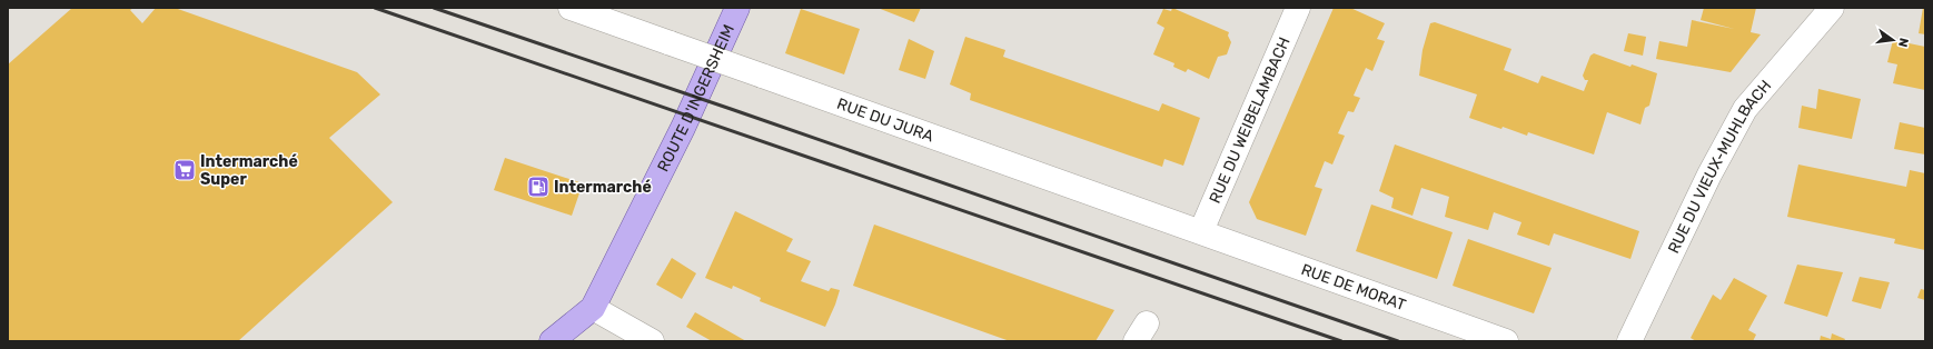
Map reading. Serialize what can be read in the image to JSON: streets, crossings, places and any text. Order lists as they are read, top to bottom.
{
  "streets": {
    "main road": ["ROUTE D'INGERSHEIM"],
    "street": [
      "RUE DU JURA",
      "RUE DU WEIBELAMBACH",
      "RUE DU VIEUX-MUHLBACH",
      "RUE DE MORAT"
    ]
  },
  "crossings": [
    ["RUE DU JURA", "RUE DU WEIBELAMBACH"],
    ["RUE DU JURA", "RUE DE MORAT"],
    ["RUE DU WEIBELAMBACH", "RUE DE MORAT"]
  ],
  "places": {
    "supermarket": ["Intermarché Super"],
    "fuel station": ["Intermarché"]
  },
  "north": "right"
}
